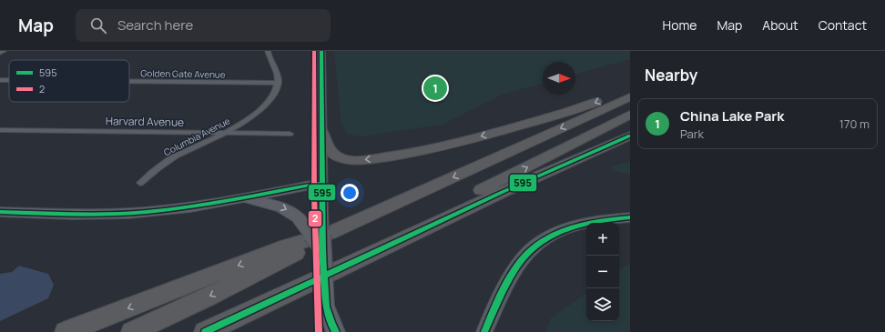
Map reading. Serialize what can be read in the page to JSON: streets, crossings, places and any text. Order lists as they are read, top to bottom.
{
  "streets": {
    "street": ["Golden Gate Avenue", "Harvard Avenue", "Columbia Avenue"]
  },
  "crossings": [
    ["Golden Gate Avenue", "Columbia Avenue"],
    ["Harvard Avenue", "Columbia Avenue"]
  ],
  "lines": ["transit line 595", "transit line 2"],
  "legend": ["595", "2"],
  "north": "right",
  "page": {
    "header": "Map",
    "search": "Search here",
    "nav": [
      "Home",
      "Map",
      "About",
      "Contact"
    ],
    "heading": "Nearby",
    "pins": "1",
    "list": [
      {
        "mark": "1",
        "name": "China Lake Park",
        "note": "Park",
        "value": "170 m"
      }
    ],
    "map_buttons": ["+", "−"]
  }
}
